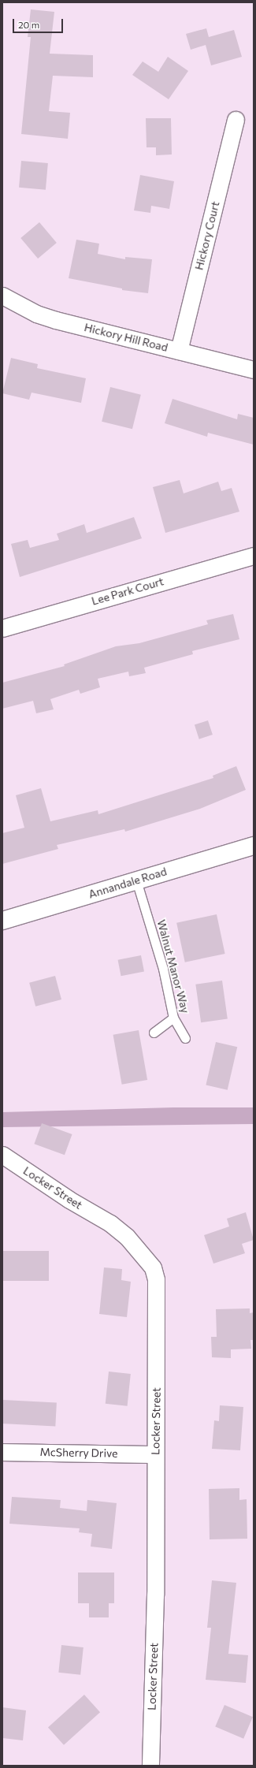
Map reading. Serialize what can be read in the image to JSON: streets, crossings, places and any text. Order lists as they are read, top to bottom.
{
  "streets": {
    "main road": ["Annandale Road"],
    "street": [
      "Hickory Court",
      "Hickory Hill Road",
      "Lee Park Court",
      "Locker Street",
      "McSherry Drive"
    ],
    "lane": ["Walnut Manor Way"]
  },
  "crossings": [
    ["Hickory Court", "Hickory Hill Road"],
    ["Annandale Road", "Walnut Manor Way"],
    ["Locker Street", "McSherry Drive"]
  ],
  "scale_bar": "20 m"
}
